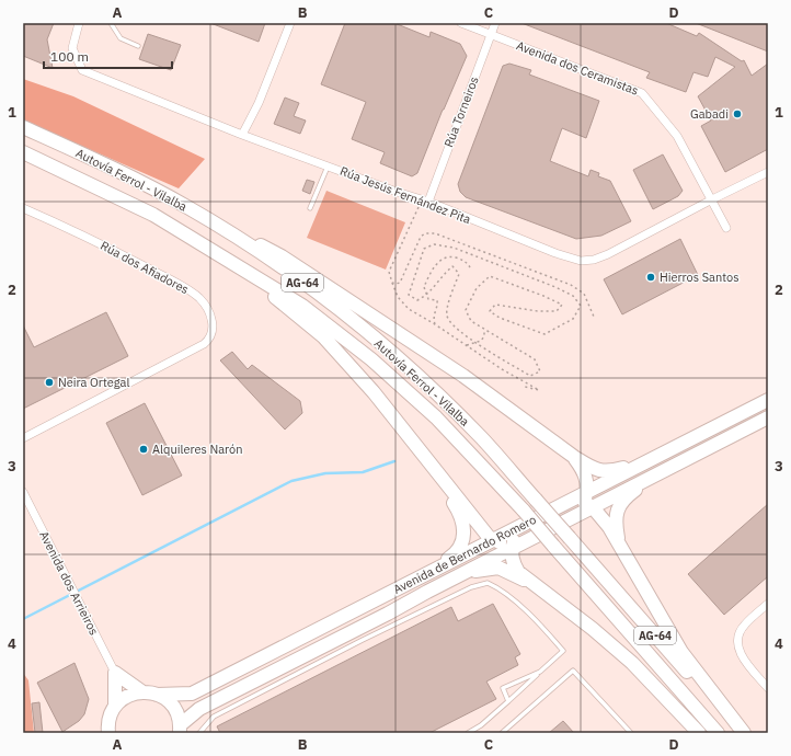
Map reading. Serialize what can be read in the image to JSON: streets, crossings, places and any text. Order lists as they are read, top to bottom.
{
  "streets": {
    "highway": ["Autovía Ferrol - Vilalba", "AG-64", "Avenida de Bernardo Romero"],
    "street": [
      "Avenida dos Ceramistas",
      "Rúa Torneiros",
      "Rúa Jesús Fernández Pita",
      "Rúa dos Afiadores",
      "Avenida dos Arrieiros"
    ]
  },
  "crossings": [
    ["Avenida dos Ceramistas", "Rúa Torneiros"],
    ["Avenida dos Ceramistas", "Rúa Jesús Fernández Pita"],
    ["Rúa Torneiros", "Rúa Jesús Fernández Pita"]
  ],
  "places": [
    "Gabadi",
    "Hierros Santos",
    "Neira Ortegal",
    "Alquileres Narón"
  ],
  "scale_bar": "100 m",
  "grid": {
    "columns": [
      "A",
      "B",
      "C",
      "D"
    ],
    "rows": [
      "1",
      "2",
      "3",
      "4"
    ]
  }
}
